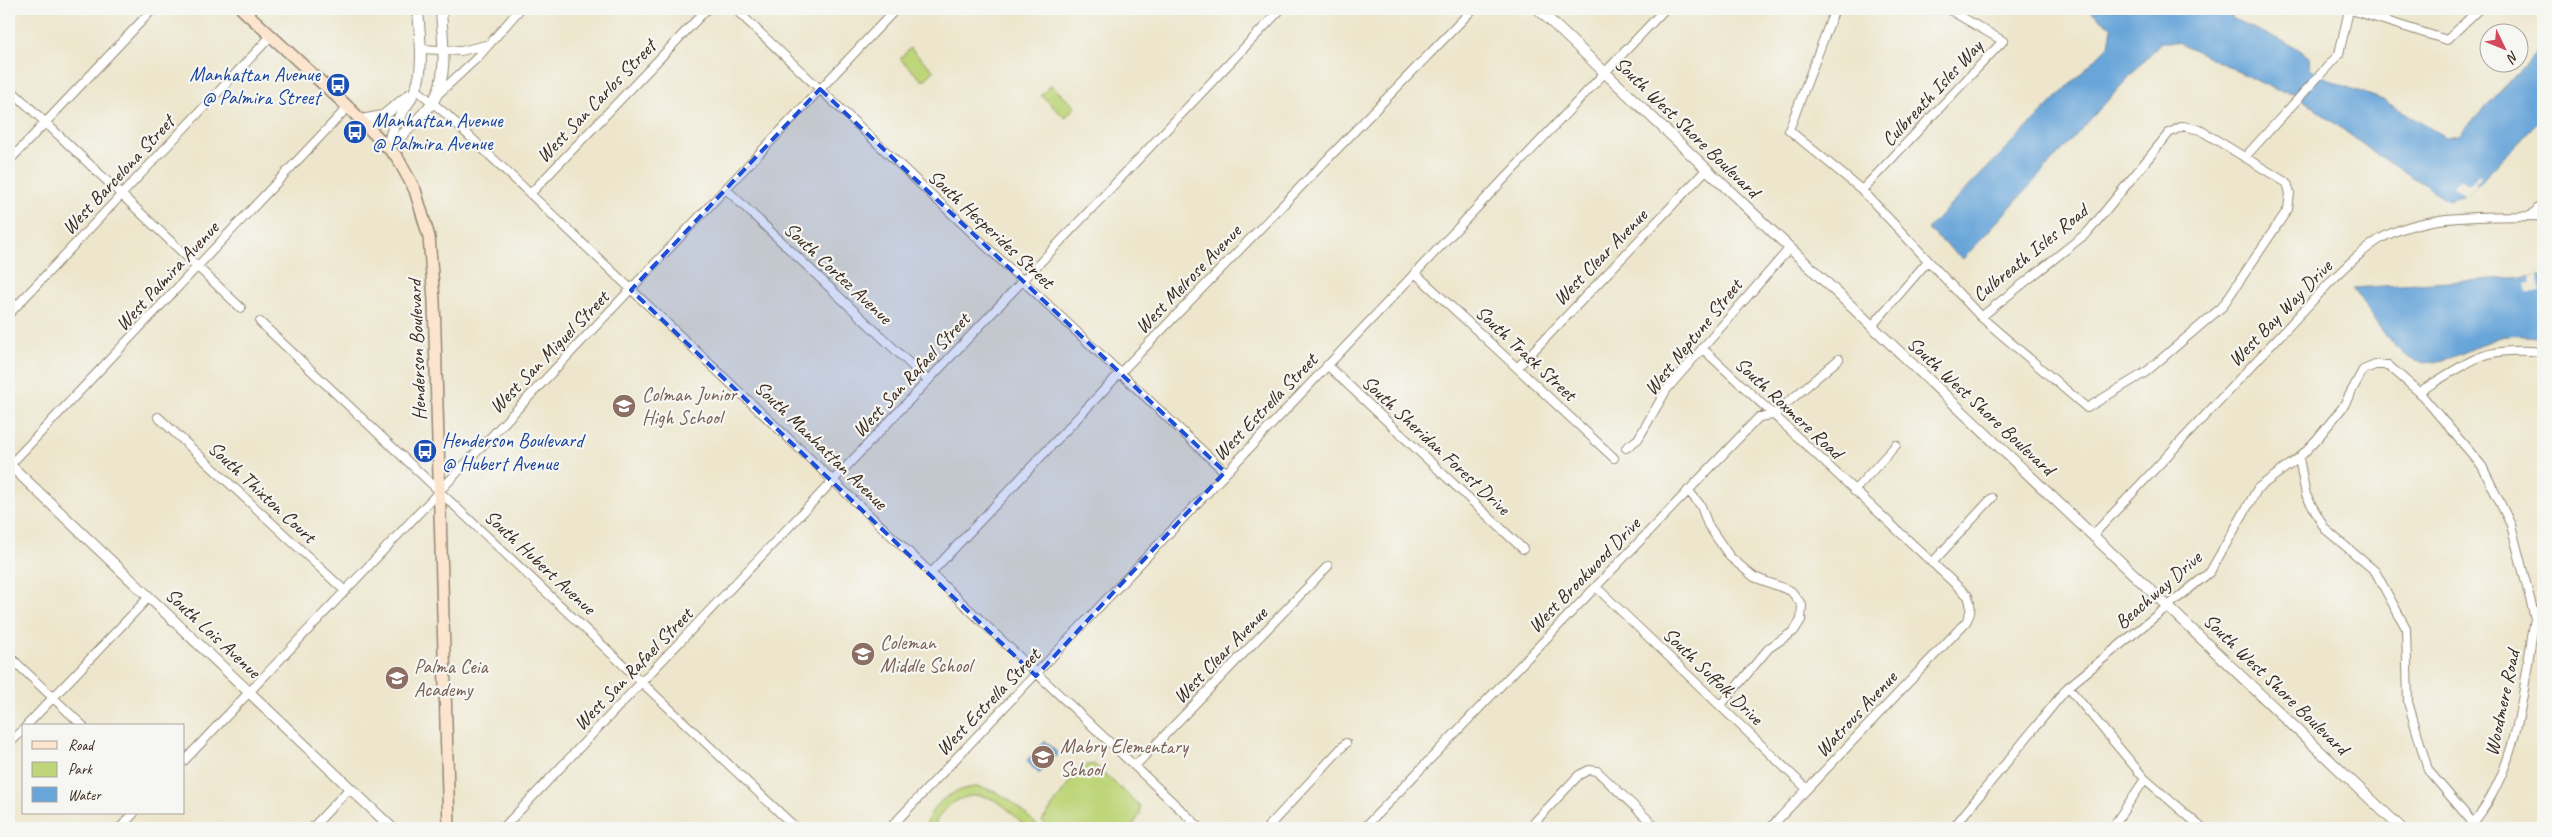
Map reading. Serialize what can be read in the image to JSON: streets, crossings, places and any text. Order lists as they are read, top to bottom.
{
  "streets": {
    "main road": ["Henderson Boulevard"],
    "street": [
      "Culbreath Isles Way",
      "West San Carlos Street",
      "South West Shore Boulevard",
      "West Barcelona Street",
      "South Hesperides Street",
      "Culbreath Isles Road",
      "West Clear Avenue",
      "South Cortez Avenue",
      "West Palmira Avenue",
      "West Melrose Avenue",
      "West Bay Way Drive",
      "West Neptune Street",
      "West San Miguel Street",
      "South Trask Street",
      "West San Rafael Street",
      "West Estrella Street",
      "South Roxmere Road",
      "South Manhattan Avenue",
      "South Sheridan Forest Drive",
      "South Thixton Court",
      "South Hubert Avenue",
      "West Brookwood Drive",
      "Beachway Drive",
      "South Lois Avenue",
      "South Suffolk Drive",
      "Woodmere Road",
      "Watrous Avenue"
    ]
  },
  "crossings": [
    ["Culbreath Isles Way", "Culbreath Isles Road"],
    ["West San Carlos Street", "South Manhattan Avenue"],
    ["South West Shore Boulevard", "West Clear Avenue"],
    ["South West Shore Boulevard", "West Bay Way Drive"],
    ["South West Shore Boulevard", "West Neptune Street"],
    ["South West Shore Boulevard", "West Estrella Street"],
    ["South West Shore Boulevard", "Beachway Drive"],
    ["South Hesperides Street", "West Melrose Avenue"],
    ["South Hesperides Street", "West San Miguel Street"],
    ["South Hesperides Street", "West San Rafael Street"],
    ["South Hesperides Street", "West Estrella Street"],
    ["West Clear Avenue", "South Trask Street"],
    ["West Clear Avenue", "South Manhattan Avenue"],
    ["South Cortez Avenue", "West San Miguel Street"],
    ["South Cortez Avenue", "West San Rafael Street"],
    ["West Palmira Avenue", "South Lois Avenue"],
    ["West Melrose Avenue", "South Manhattan Avenue"],
    ["West Neptune Street", "South Roxmere Road"],
    ["Henderson Boulevard", "West San Miguel Street"],
    ["Henderson Boulevard", "South Hubert Avenue"],
    ["West San Miguel Street", "South Manhattan Avenue"],
    ["West San Miguel Street", "South Thixton Court"],
    ["West San Miguel Street", "South Hubert Avenue"],
    ["West San Miguel Street", "South Lois Avenue"],
    ["South Trask Street", "West Estrella Street"],
    ["West San Rafael Street", "South Manhattan Avenue"],
    ["West San Rafael Street", "South Hubert Avenue"],
    ["West Estrella Street", "South Manhattan Avenue"],
    ["West Estrella Street", "South Sheridan Forest Drive"],
    ["South Roxmere Road", "West Brookwood Drive"],
    ["South Roxmere Road", "Watrous Avenue"],
    ["West Brookwood Drive", "South Suffolk Drive"],
    ["South Suffolk Drive", "Watrous Avenue"]
  ],
  "places": {
    "bus stop": ["Manhattan Avenue @ Palmira Street", "Manhattan Avenue @ Palmira Avenue", "Henderson Boulevard @ Hubert Avenue"],
    "school or university": [
      "Colman Junior High School",
      "Coleman Middle School",
      "Palma Ceia Academy",
      "Mabry Elementary School"
    ]
  },
  "legend": ["Road", "Park", "Water"],
  "north": "bottom right"
}
